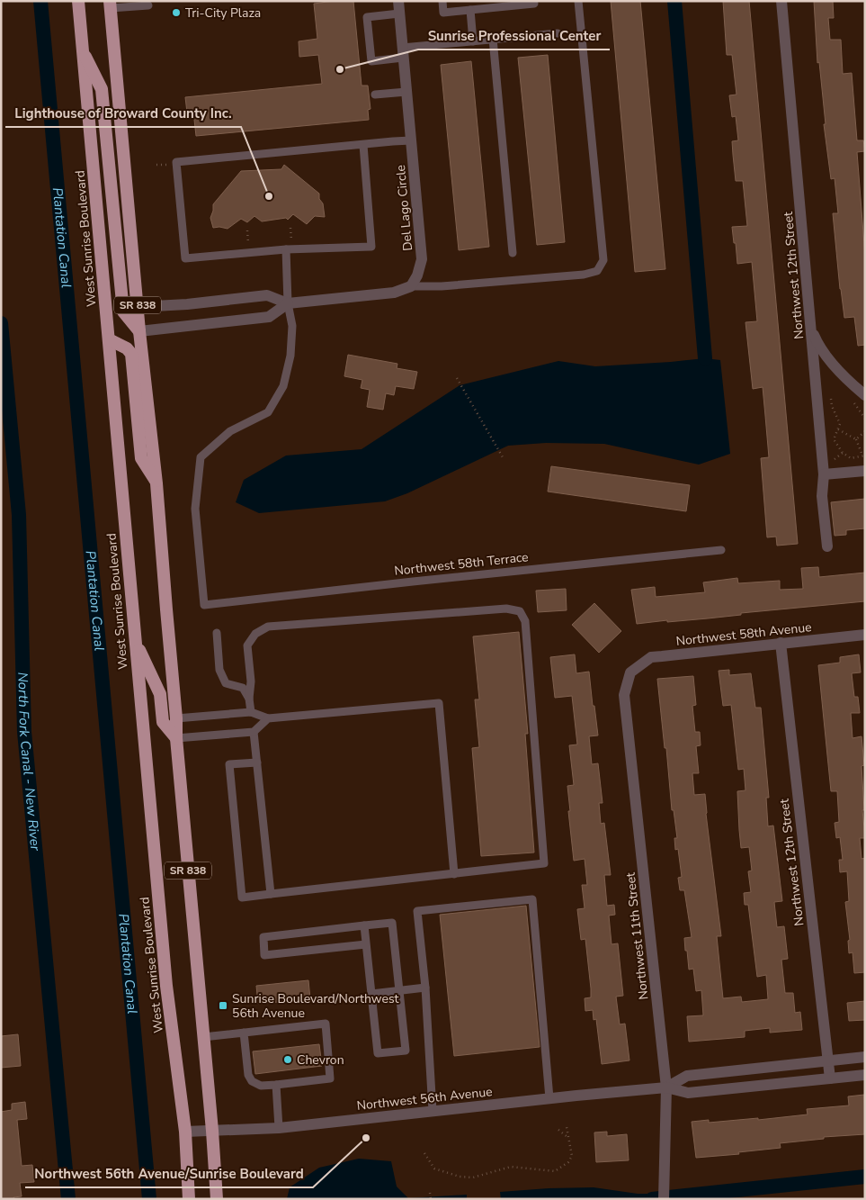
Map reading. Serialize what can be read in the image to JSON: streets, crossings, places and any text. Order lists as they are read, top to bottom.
{
  "streets": {
    "highway": ["West Sunrise Boulevard", "SR 838"],
    "street": [
      "Del Lago Circle",
      "Northwest 12th Street",
      "Northwest 58th Avenue",
      "Northwest 11th Street",
      "Northwest 56th Avenue"
    ],
    "lane": ["Northwest 58th Terrace"]
  },
  "crossings": [
    ["West Sunrise Boulevard", "Northwest 56th Avenue"],
    ["Northwest 12th Street", "Northwest 58th Avenue"],
    ["Northwest 12th Street", "Northwest 56th Avenue"],
    ["SR 838", "Northwest 56th Avenue"],
    ["Northwest 58th Avenue", "Northwest 11th Street"],
    ["Northwest 11th Street", "Northwest 56th Avenue"]
  ],
  "water": ["Plantation Canal", "North Fork Canal - New River"],
  "places": {
    "other": [
      "Tri-City Plaza",
      "Sunrise Professional Center",
      "Lighthouse of Broward County Inc.",
      "Chevron",
      "Northwest 56th Avenue/Sunrise Boulevard"
    ],
    "transit": ["Sunrise Boulevard/Northwest 56th Avenue"]
  }
}
